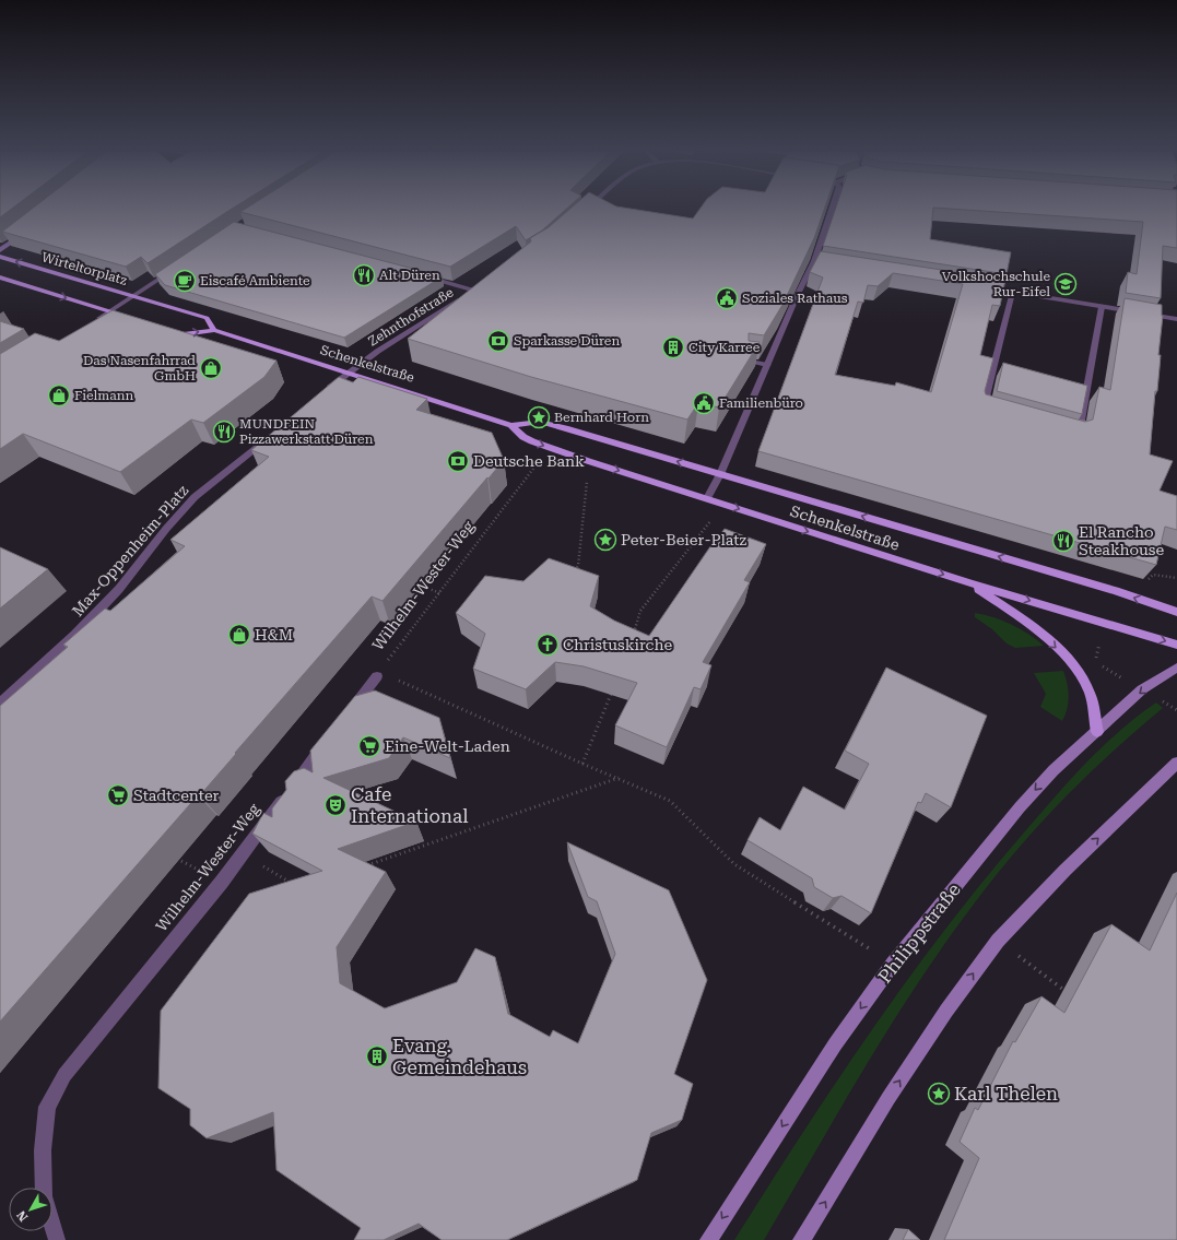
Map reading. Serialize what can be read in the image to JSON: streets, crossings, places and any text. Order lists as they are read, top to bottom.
{
  "streets": {
    "main road": ["Wirteltorplatz", "Schenkelstraße"],
    "street": [
      "Zehnthofstraße",
      "Max-Oppenheim-Platz",
      "Wilhelm-Wester-Weg",
      "Philippstraße"
    ]
  },
  "crossings": [
    ["Wirteltorplatz", "Schenkelstraße"],
    ["Zehnthofstraße", "Schenkelstraße"],
    ["Schenkelstraße", "Wilhelm-Wester-Weg"]
  ],
  "places": {
    "restaurant": ["Alt Düren", "MUNDFEIN Pizzawerkstatt Düren", "El Rancho Steakhouse"],
    "cafe": ["Eiscafé Ambiente"],
    "school or university": ["Volkshochschule Rur-Eifel"],
    "public building": ["Soziales Rathaus", "Familienbüro"],
    "bank": ["Sparkasse Düren", "Deutsche Bank"],
    "building": ["City Karree", "Evang. Gemeindehaus"],
    "shop": ["Das Nasenfahrrad GmbH", "Fielmann", "H&M"],
    "place": ["Bernhard Horn", "Peter-Beier-Platz", "Karl Thelen"],
    "church": ["Christuskirche"],
    "supermarket": ["Eine-Welt-Laden", "Stadtcenter"],
    "theatre": ["Cafe International"]
  },
  "north": "bottom left"
}
